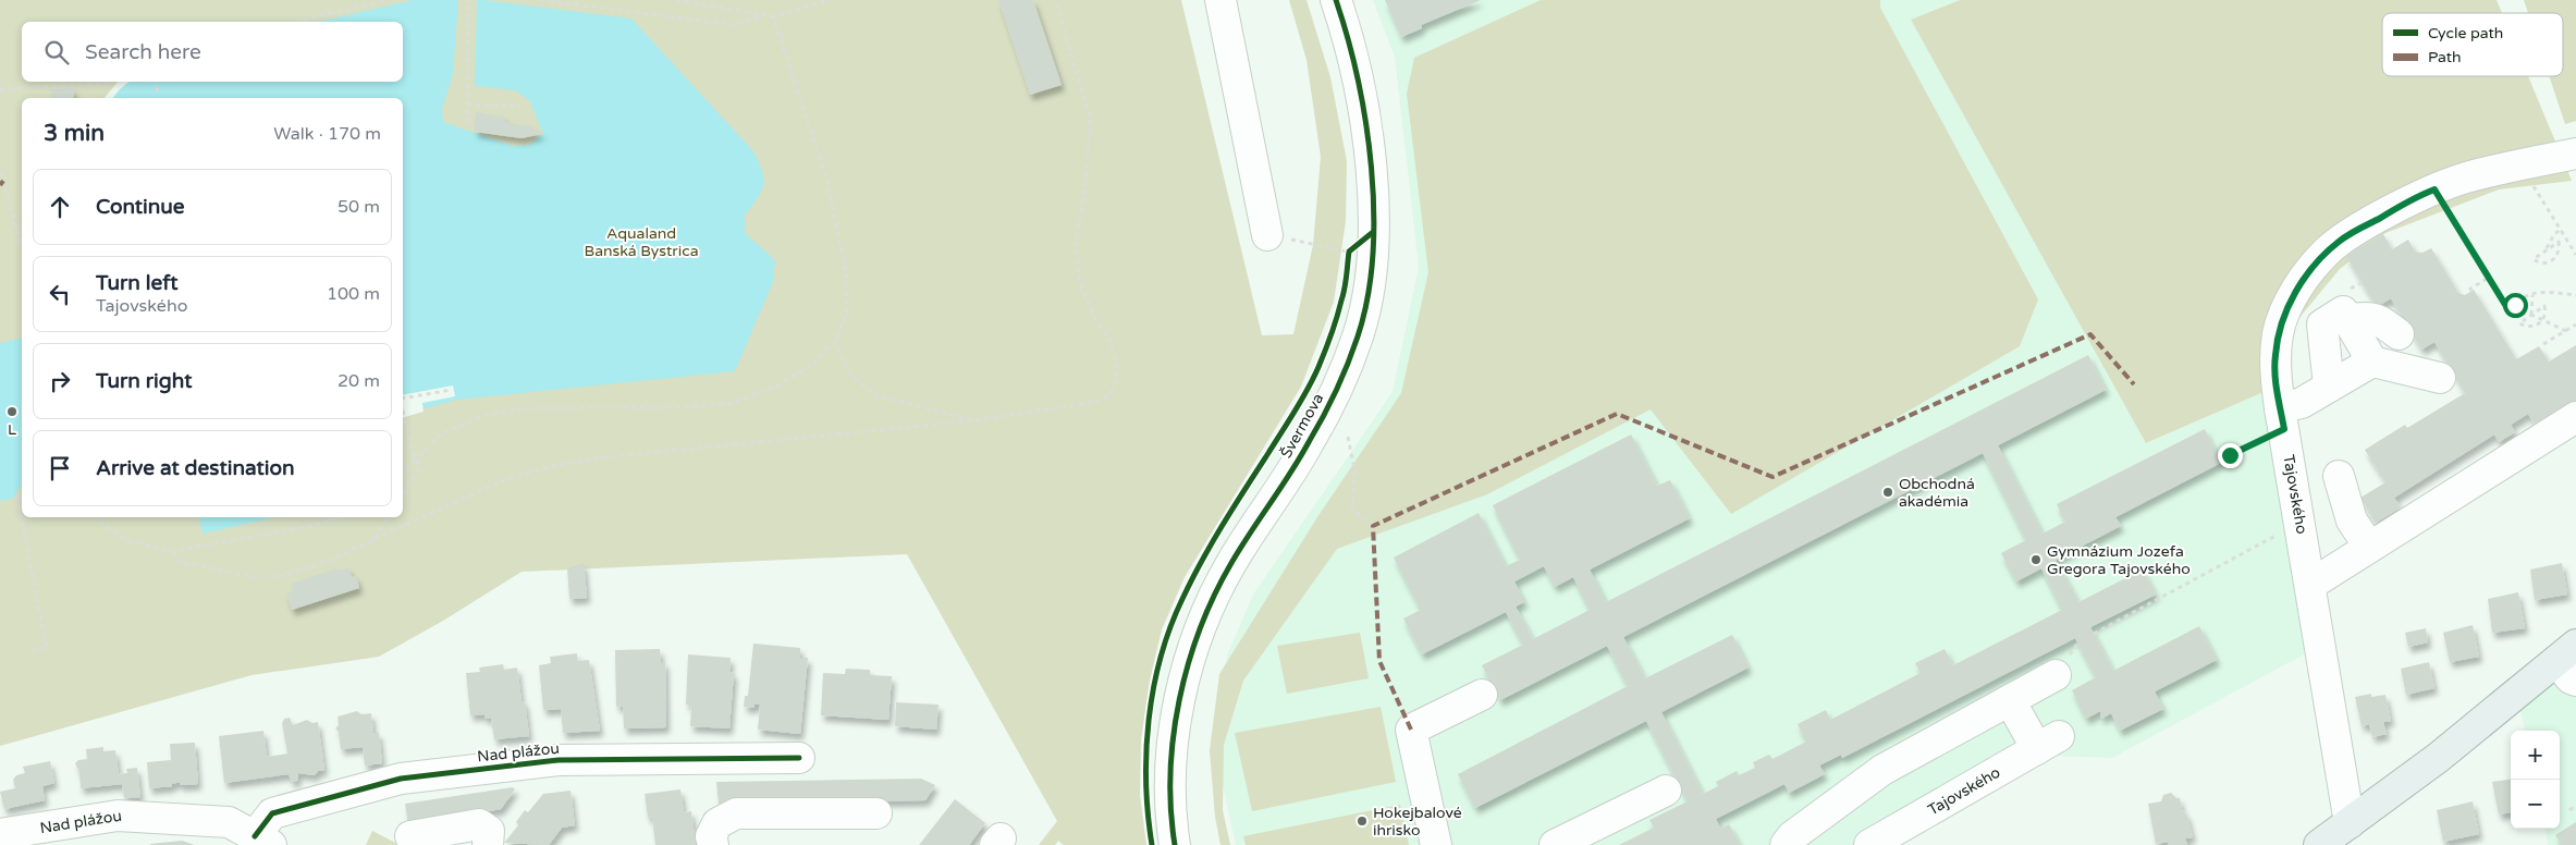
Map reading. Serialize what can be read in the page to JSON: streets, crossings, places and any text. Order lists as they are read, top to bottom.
{
  "streets": {
    "street": ["Švermova", "Tajovského", "Nad plážou"]
  },
  "parks": ["Aqualand Banská Bystrica"],
  "places": [
    "L",
    "Obchodná akadémia",
    "Gymnázium Jozefa Gregora Tajovského",
    "Hokejbalové ihrisko"
  ],
  "legend": ["Cycle path", "Path"],
  "page": {
    "search": "Search here",
    "heading": ["3 min", "Walk · 170 m"],
    "list": [
      ["Continue", "50 m"],
      ["Turn left", "Tajovského", "100 m"],
      ["Turn right", "20 m"],
      "Arrive at destination"
    ],
    "map_buttons": ["+", "−"]
  }
}
